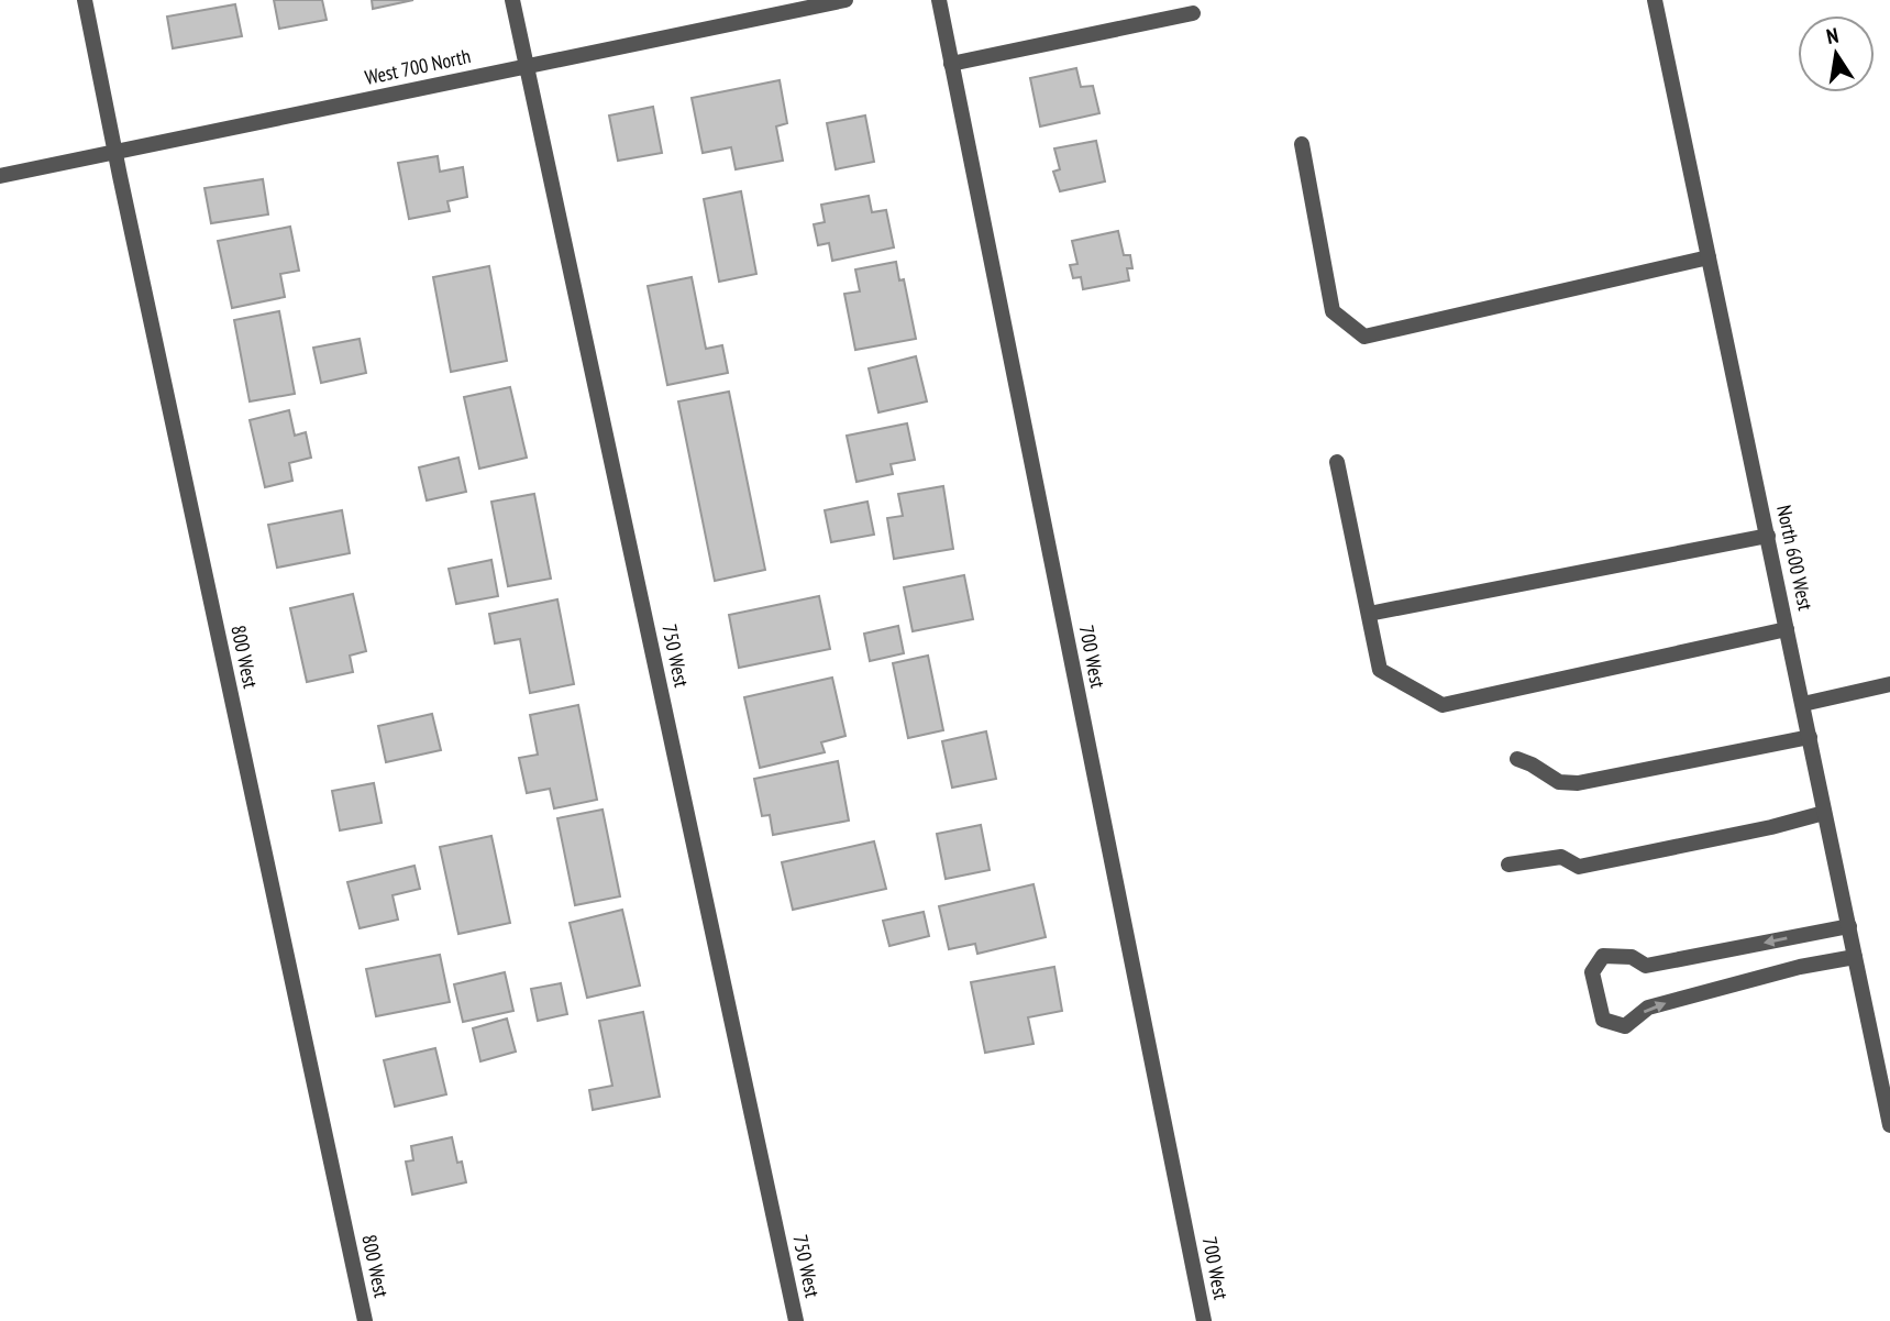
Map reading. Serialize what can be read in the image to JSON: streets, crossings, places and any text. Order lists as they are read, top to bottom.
{
  "streets": {
    "street": [
      "West 700 North",
      "North 600 West",
      "750 West",
      "800 West",
      "700 West"
    ]
  },
  "crossings": [
    ["West 700 North", "750 West"],
    ["West 700 North", "800 West"]
  ],
  "north": "top"
}
